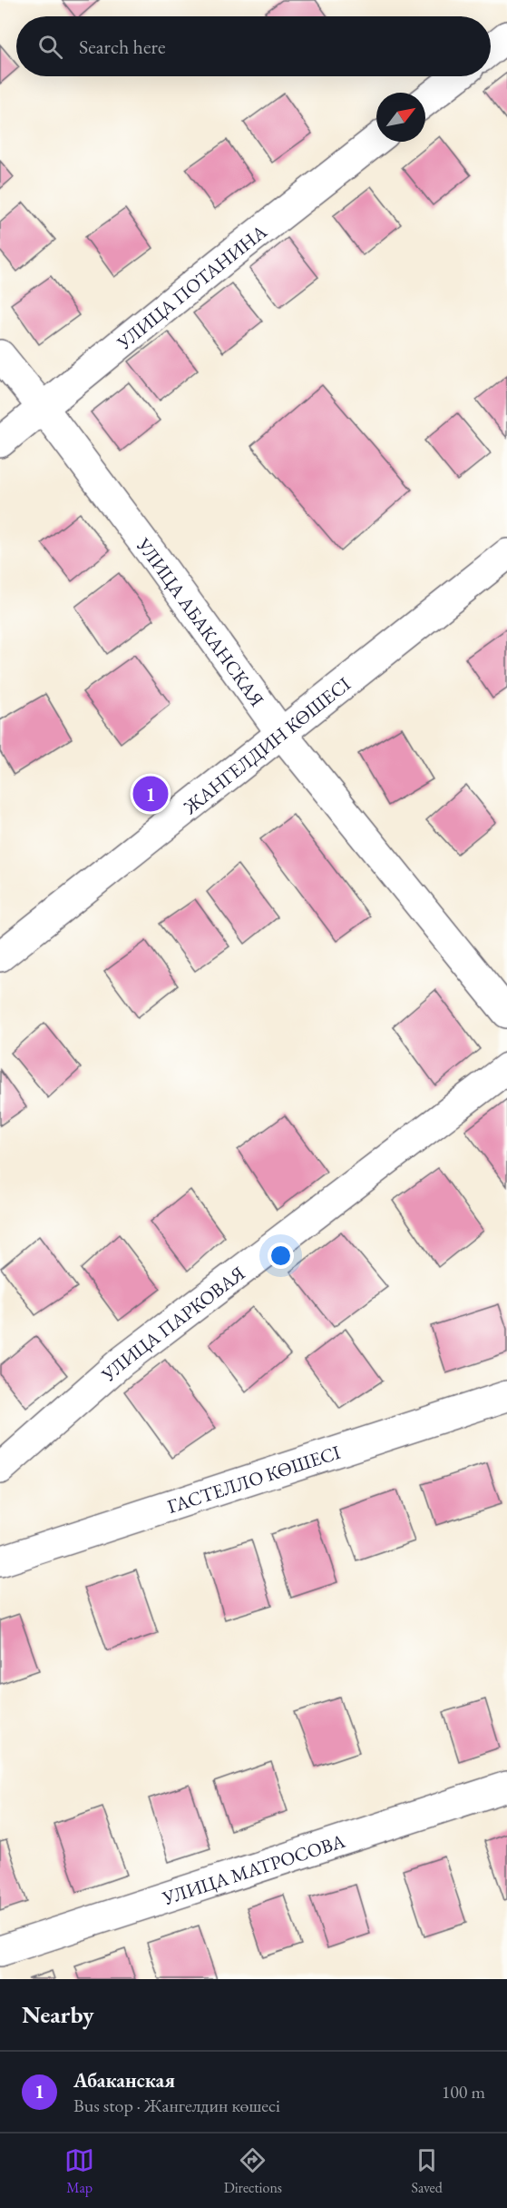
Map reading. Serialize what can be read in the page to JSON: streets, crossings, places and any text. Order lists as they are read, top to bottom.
{
  "streets": {
    "street": [
      "УЛИЦА ПОТАНИНА",
      "УЛИЦА АБАКАНСКАЯ",
      "ЖАНГЕЛДИН КӨШЕСІ",
      "УЛИЦА ПАРКОВАЯ",
      "ГАСТЕЛЛО КӨШЕСІ",
      "УЛИЦА МАТРОСОВА"
    ]
  },
  "crossings": [
    ["УЛИЦА ПОТАНИНА", "УЛИЦА АБАКАНСКАЯ"],
    ["УЛИЦА АБАКАНСКАЯ", "ЖАНГЕЛДИН КӨШЕСІ"]
  ],
  "north": "top right",
  "page": {
    "search": "Search here",
    "pins": "1",
    "heading": "Nearby",
    "list": [
      {
        "mark": "1",
        "name": "Абаканская",
        "note": "Bus stop · Жангелдин көшесі",
        "value": "100 m"
      }
    ],
    "nav": ["Map", "Directions", "Saved"]
  }
}
